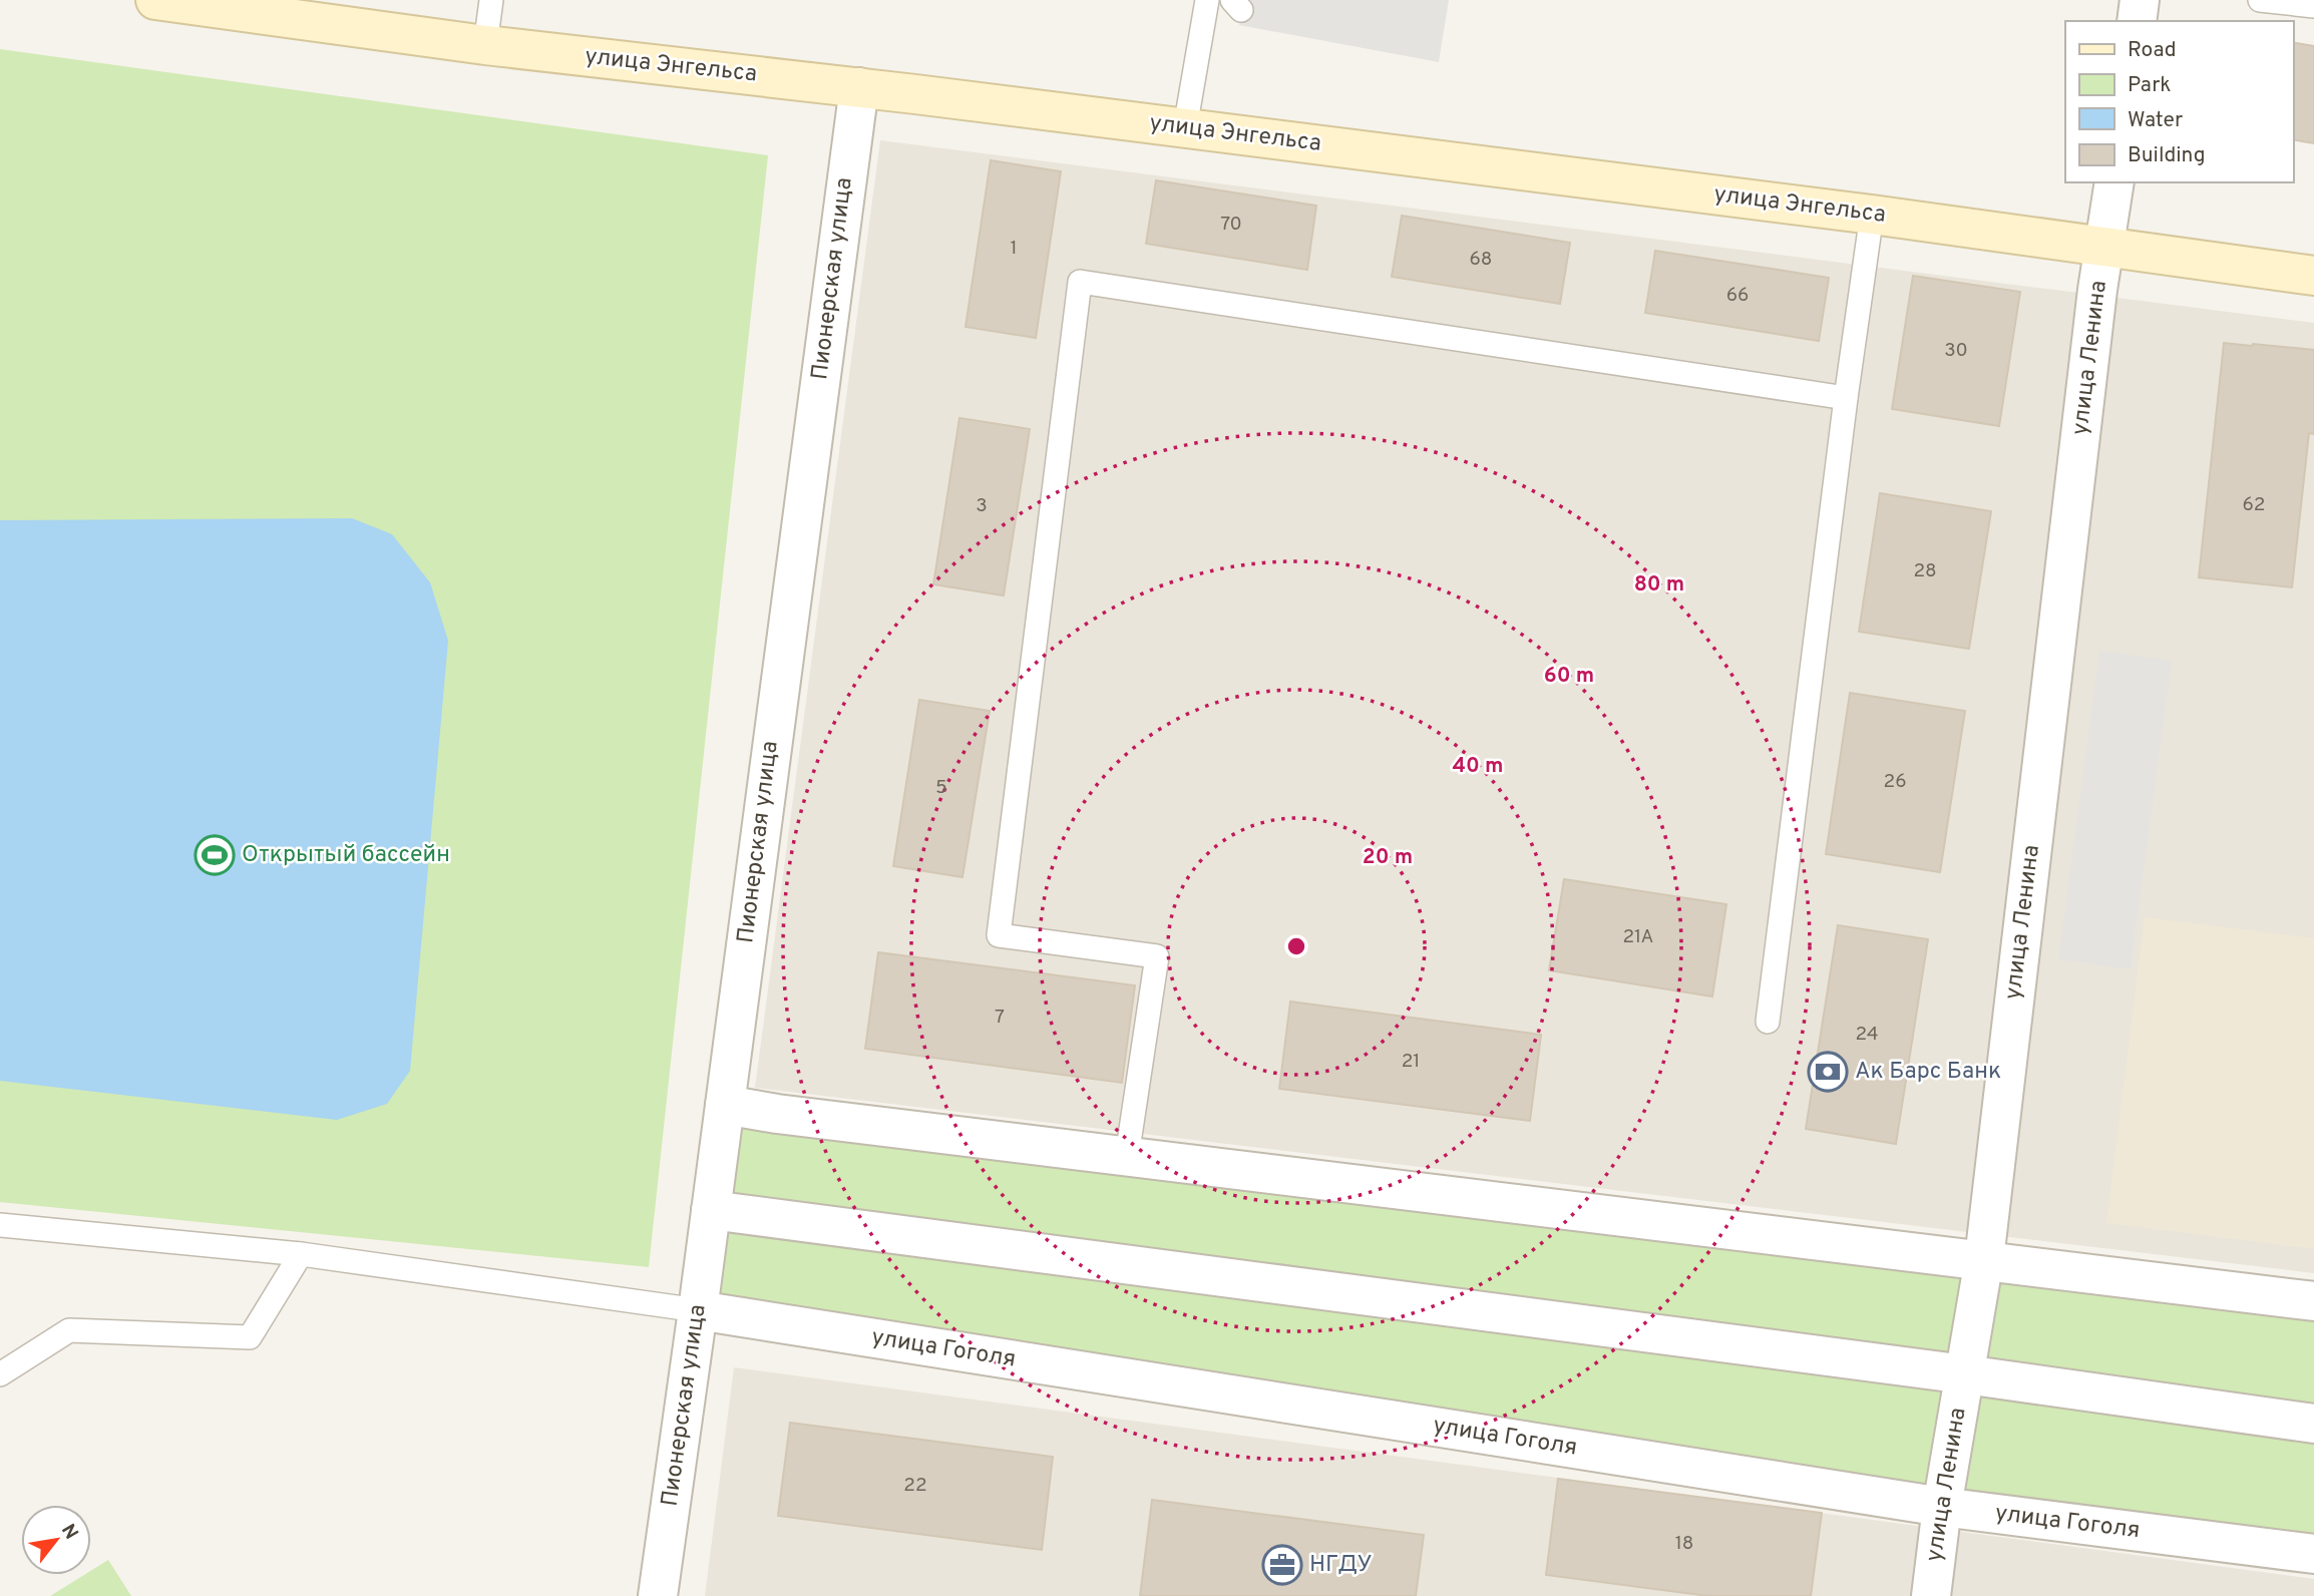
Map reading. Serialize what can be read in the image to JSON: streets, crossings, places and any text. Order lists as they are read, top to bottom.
{
  "streets": {
    "street": [
      "улица Энгельса",
      "Пионерская улица",
      "улица Ленина",
      "улица Гоголя"
    ]
  },
  "crossings": [
    ["улица Энгельса", "Пионерская улица"],
    ["улица Энгельса", "улица Ленина"],
    ["Пионерская улица", "улица Гоголя"],
    ["улица Ленина", "улица Гоголя"]
  ],
  "places": {
    "sports": ["Открытый бассейн"],
    "bank": ["Ак Барс Банк"],
    "office": ["НГДУ"]
  },
  "house_numbers": [
    "70",
    "1",
    "68",
    "66",
    "30",
    "62",
    "3",
    "28",
    "26",
    "5",
    "21А",
    "7",
    "24",
    "21",
    "22",
    "18"
  ],
  "legend": [
    "Road",
    "Park",
    "Water",
    "Building"
  ],
  "north": "top right",
  "rings": [
    "80 m",
    "60 m",
    "40 m",
    "20 m"
  ]
}
